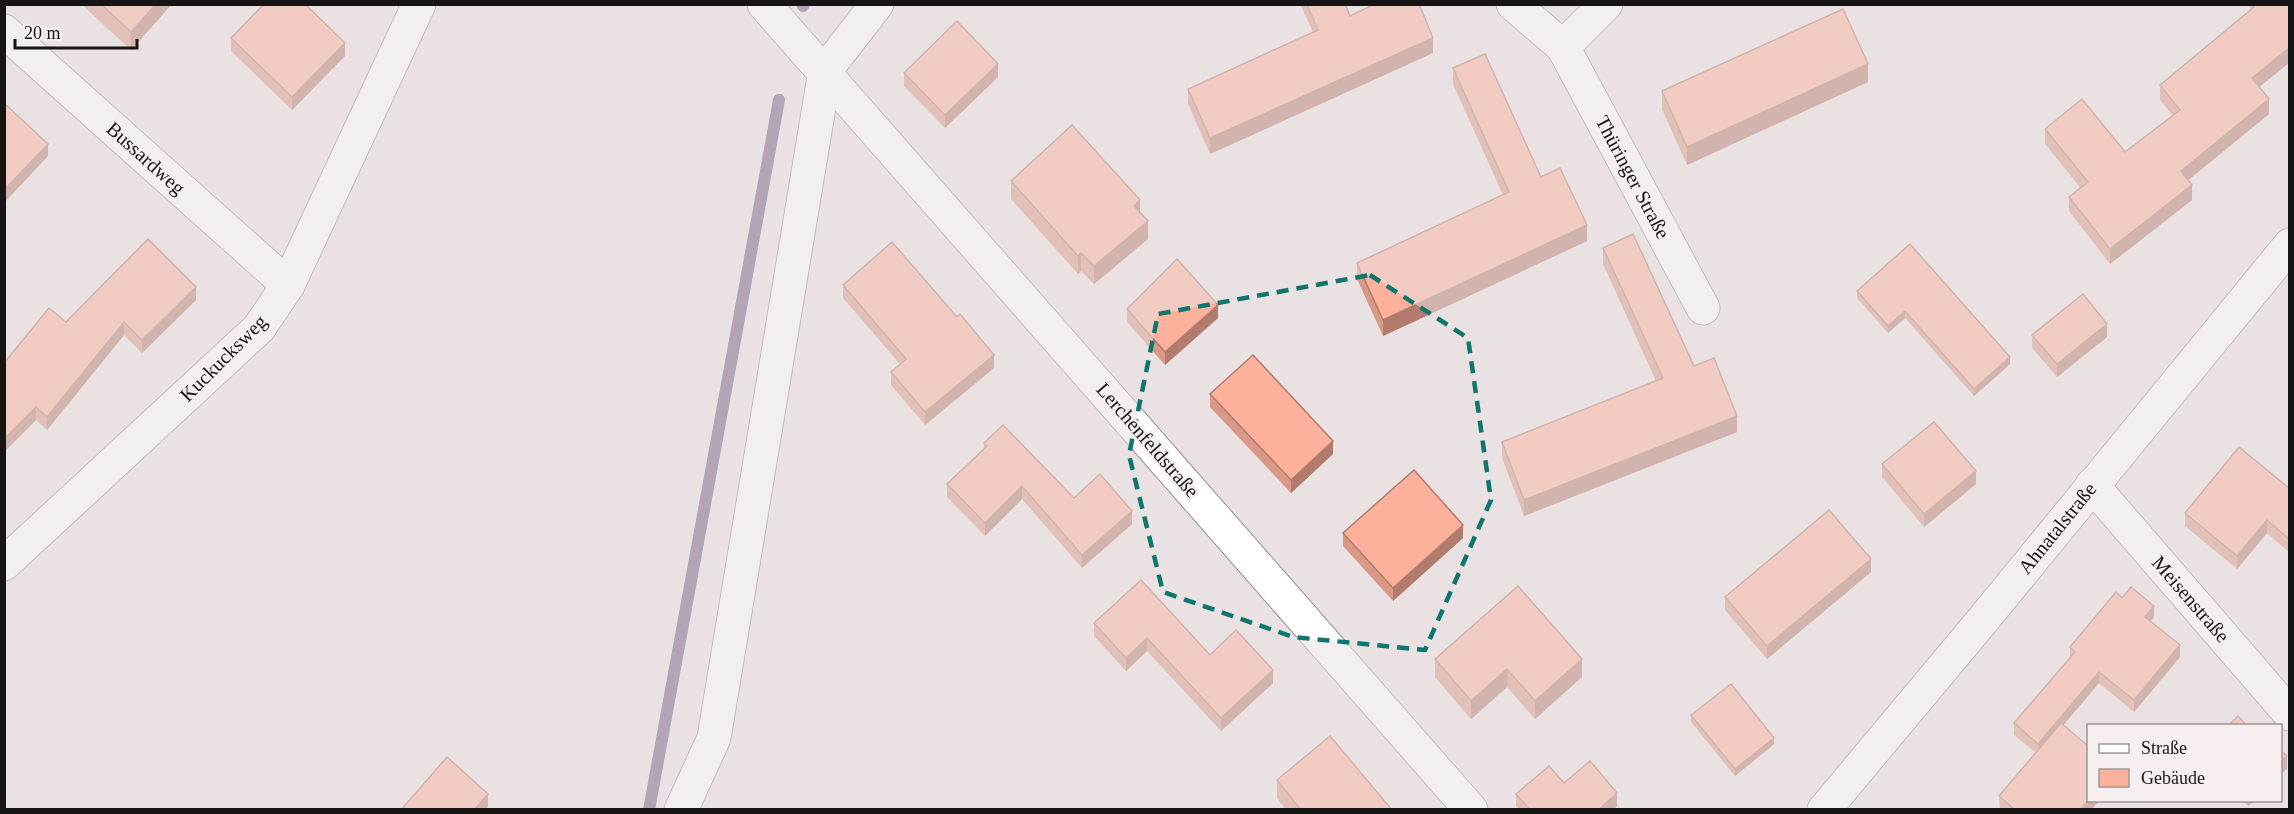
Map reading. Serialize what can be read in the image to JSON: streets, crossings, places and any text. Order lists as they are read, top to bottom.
{
  "streets": {
    "street": [
      "Bussardweg",
      "Thüringer Straße",
      "Kuckucksweg",
      "Lerchenfeldstraße",
      "Ahnatalstraße",
      "Meisenstraße"
    ]
  },
  "crossings": [
    ["Bussardweg", "Kuckucksweg"],
    ["Ahnatalstraße", "Meisenstraße"]
  ],
  "legend": ["Straße", "Gebäude"],
  "scale_bar": "20 m"
}
